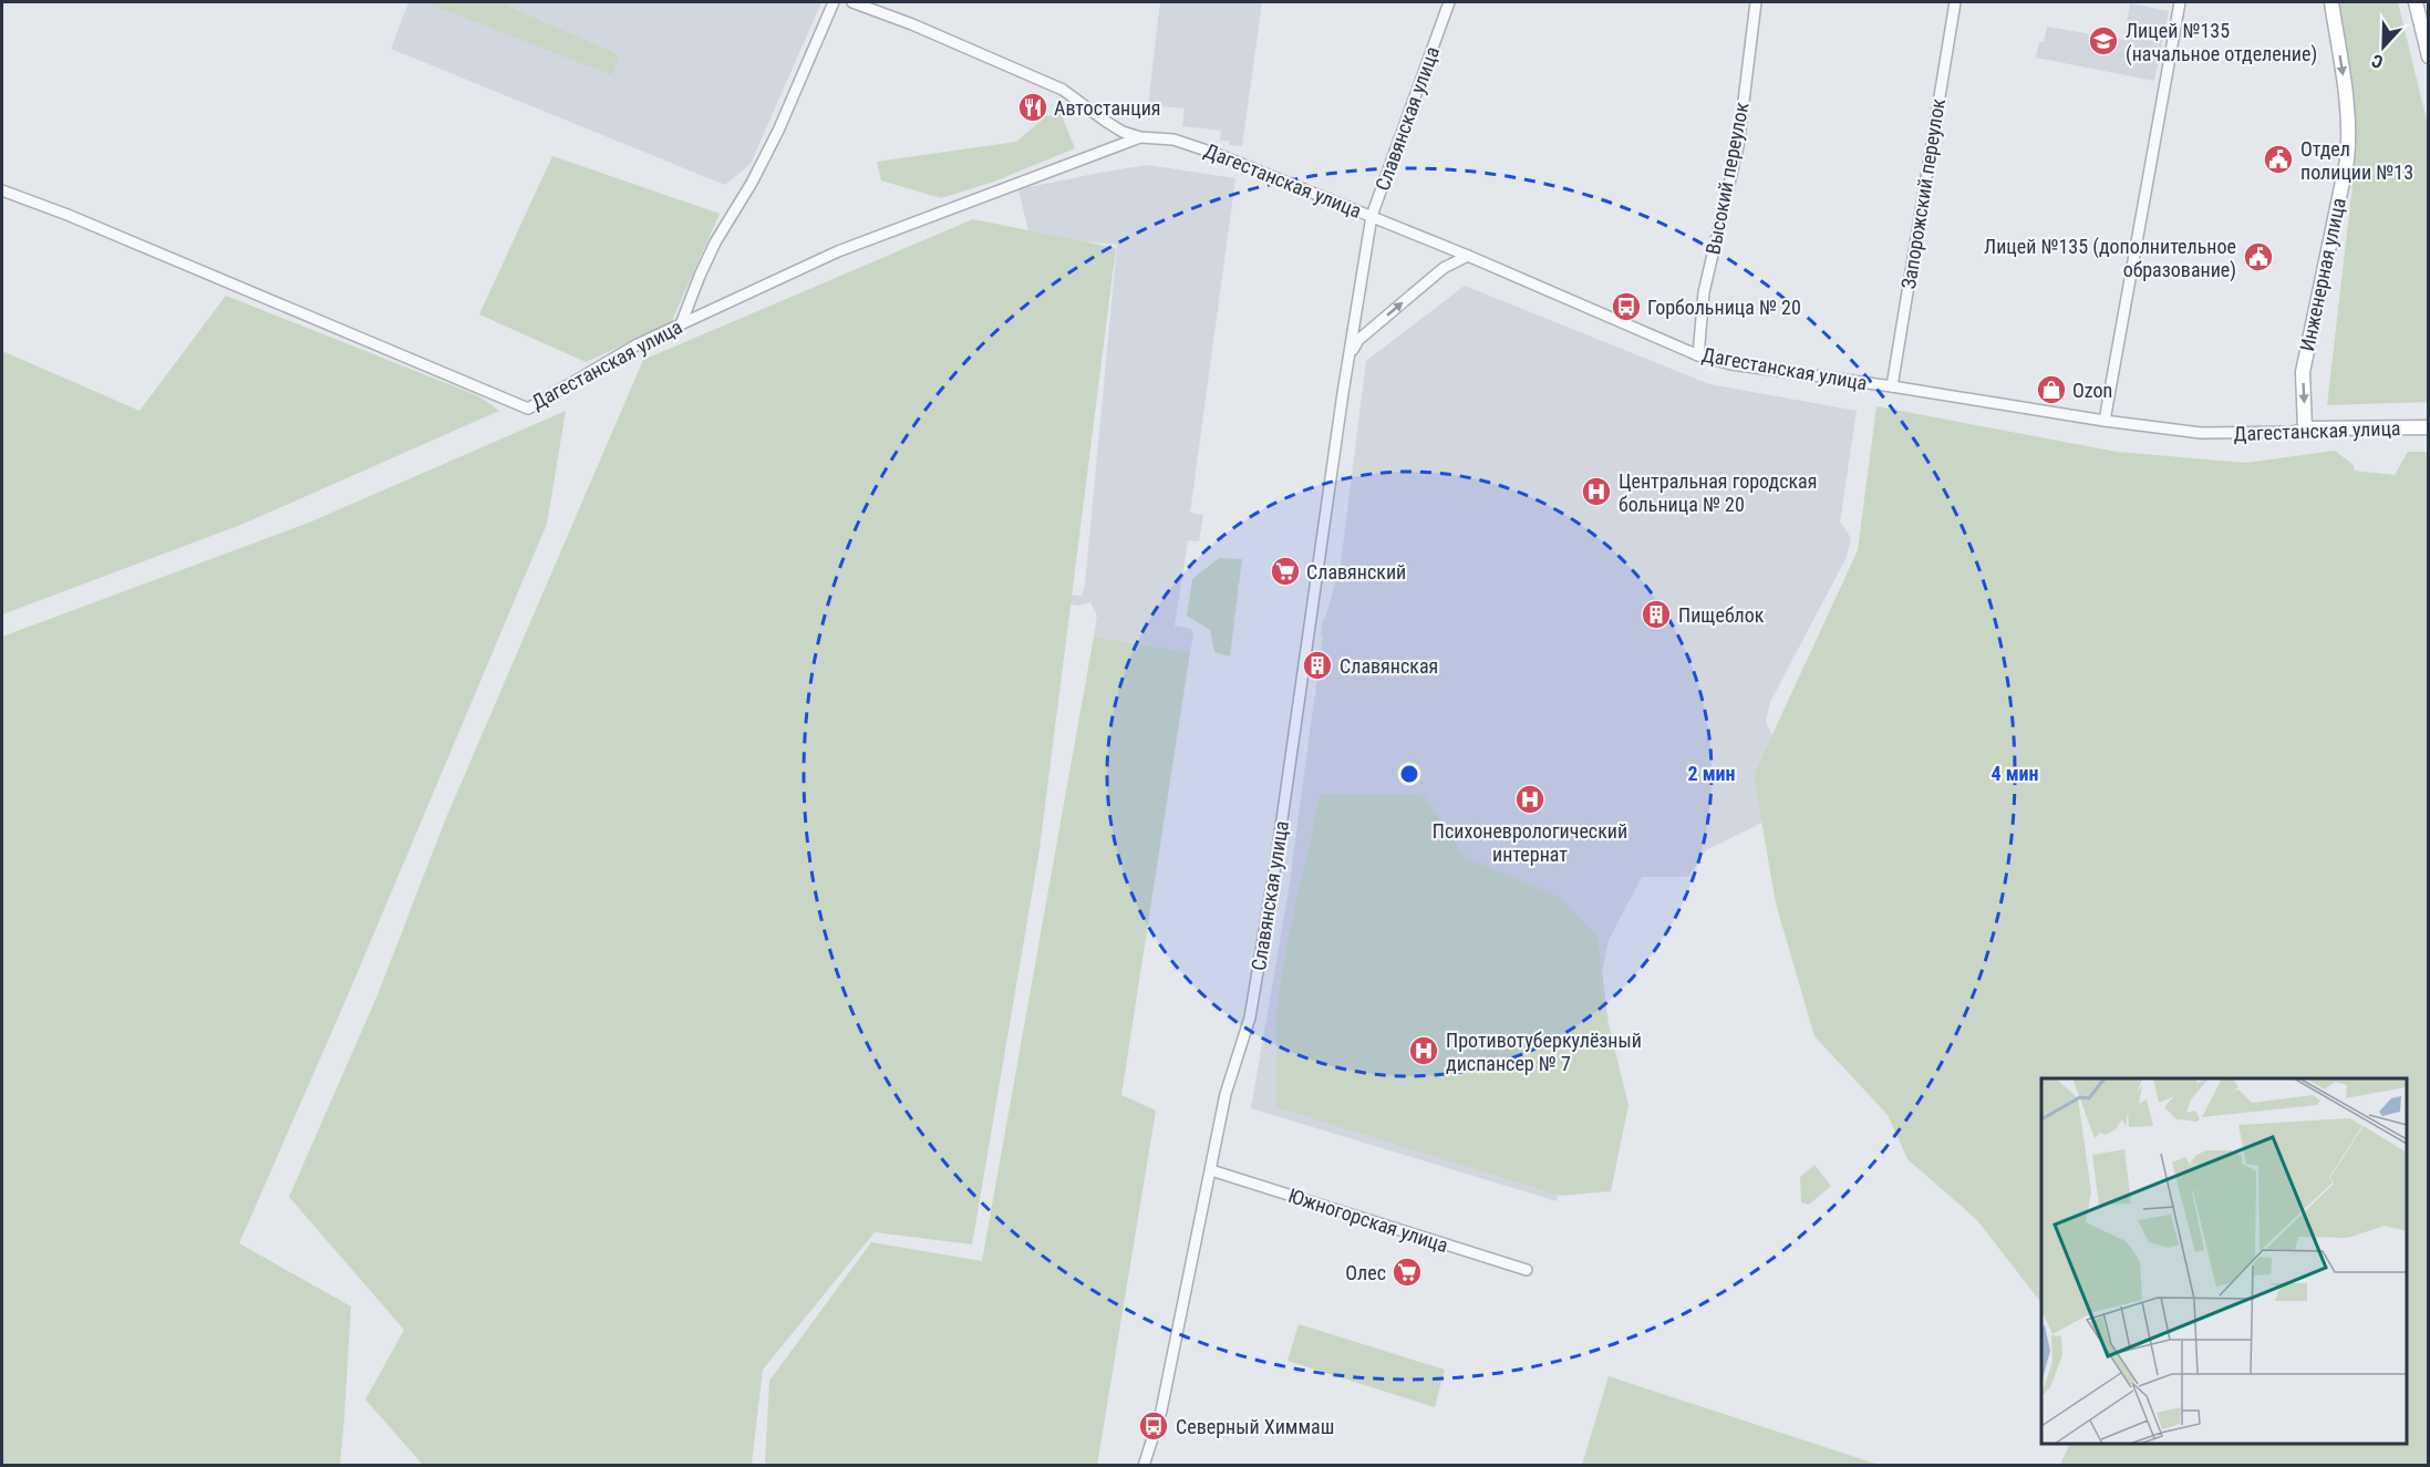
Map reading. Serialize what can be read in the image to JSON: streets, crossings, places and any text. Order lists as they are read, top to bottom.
{
  "streets": {
    "street": [
      "Славянская улица",
      "Высокий переулок",
      "Дагестанская улица",
      "Запорожский переулок",
      "Инженерная улица",
      "Южногорская улица"
    ]
  },
  "crossings": [
    ["Славянская улица", "Дагестанская улица"],
    ["Славянская улица", "Южногорская улица"],
    ["Высокий переулок", "Дагестанская улица"],
    ["Дагестанская улица", "Запорожский переулок"],
    ["Дагестанская улица", "Инженерная улица"]
  ],
  "one_way": ["Инженерная улица"],
  "places": {
    "school or university": ["Лицей №135 (начальное отделение)"],
    "restaurant": ["Автостанция"],
    "public building": ["Отдел полиции №13", "Лицей №135 (дополнительное образование)"],
    "bus stop": ["Горбольница № 20", "Северный Химмаш"],
    "shop": ["Ozon"],
    "hospital": ["Центральная городская больница № 20", "Психоневрологический интернат", "Противотуберкулёзный диспансер № 7"],
    "supermarket": ["Славянский", "Олес"],
    "building": ["Пищеблок", "Славянская"]
  },
  "north": "bottom",
  "rings": ["2 мин", "4 мин"]
}
